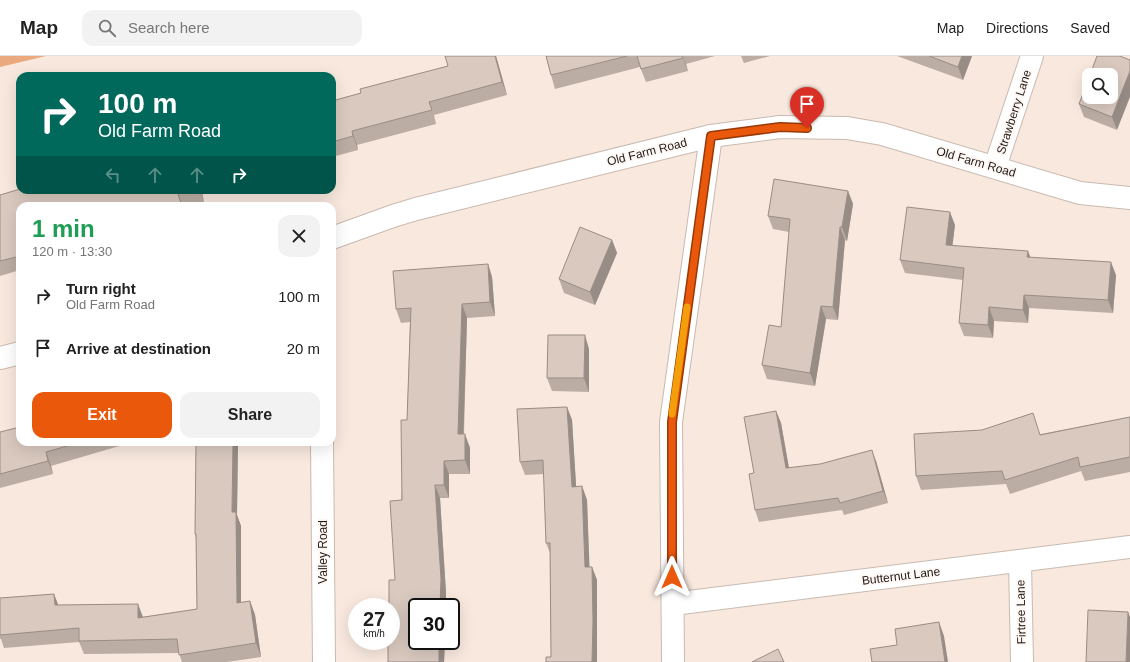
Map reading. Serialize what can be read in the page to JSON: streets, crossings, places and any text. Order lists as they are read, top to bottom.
{
  "streets": {
    "street": [
      "Strawberry Lane",
      "Old Farm Road",
      "Valley Road",
      "Butternut Lane",
      "Firtree Lane"
    ]
  },
  "crossings": [
    ["Strawberry Lane", "Old Farm Road"],
    ["Butternut Lane", "Firtree Lane"]
  ],
  "page": {
    "header": "Map",
    "search": "Search here",
    "nav": ["Map", "Directions", "Saved"],
    "turn": ["100 m", "Old Farm Road"],
    "heading": ["1 min", "120 m · 13:30"],
    "list": [
      {
        "name": "Turn right",
        "note": "Old Farm Road",
        "value": "100 m"
      },
      {
        "name": "Arrive at destination",
        "value": "20 m"
      }
    ],
    "buttons": ["Exit", "Share"],
    "speed": "27 km/h",
    "limit": "30"
  }
}
